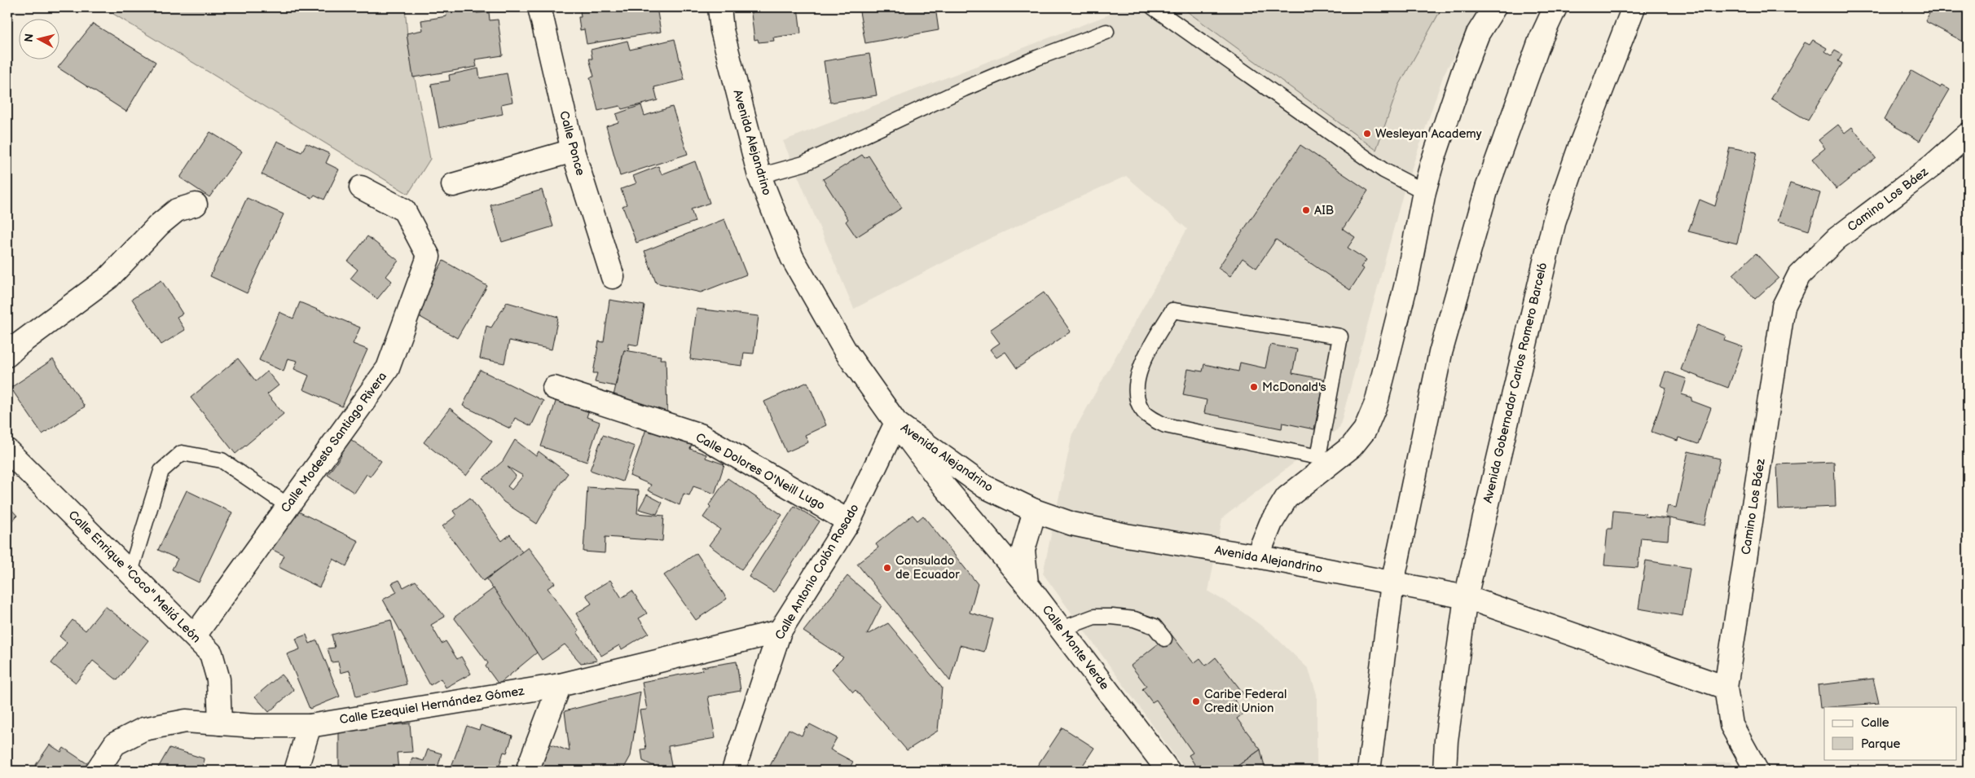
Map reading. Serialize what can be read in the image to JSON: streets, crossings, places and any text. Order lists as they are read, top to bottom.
{
  "streets": {
    "street": [
      "Avenida Alejandrino",
      "Calle Ponce",
      "Camino Los Báez",
      "Avenida Gobernador Carlos Romero Barceló",
      "Calle Modesto Santiago Rivera",
      "Calle Dolores O'Neill Lugo",
      "Calle Antonio Colón Rosado",
      "Calle Enrique \"Coco\" Meliá León",
      "Calle Monte Verde",
      "Calle Ezequiel Hernández Gómez"
    ]
  },
  "crossings": [
    ["Avenida Alejandrino", "Avenida Gobernador Carlos Romero Barceló"],
    ["Avenida Alejandrino", "Calle Antonio Colón Rosado"],
    ["Avenida Alejandrino", "Calle Monte Verde"],
    ["Calle Modesto Santiago Rivera", "Calle Enrique \"Coco\" Meliá León"],
    ["Calle Dolores O'Neill Lugo", "Calle Antonio Colón Rosado"],
    ["Calle Antonio Colón Rosado", "Calle Monte Verde"],
    ["Calle Antonio Colón Rosado", "Calle Ezequiel Hernández Gómez"],
    ["Calle Enrique \"Coco\" Meliá León", "Calle Ezequiel Hernández Gómez"]
  ],
  "places": [
    "Wesleyan Academy",
    "AIB",
    "McDonald's",
    "Consulado de Ecuador",
    "Caribe Federal Credit Union"
  ],
  "legend": ["Calle", "Parque"],
  "north": "left"
}
